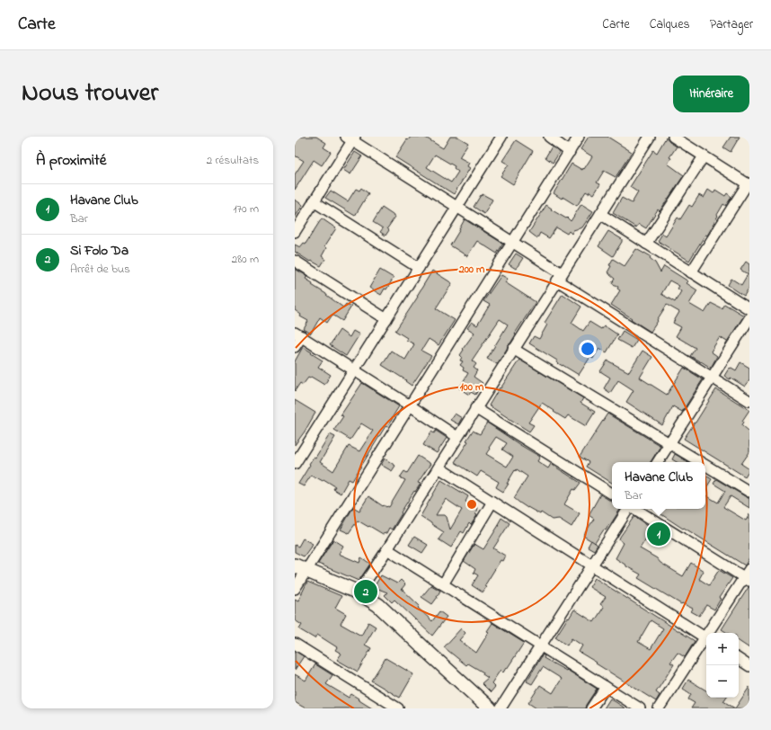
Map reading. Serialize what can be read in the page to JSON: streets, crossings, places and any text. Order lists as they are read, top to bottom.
{
  "page": {
    "header": "Carte",
    "nav": ["Carte", "Calques", "Partager"],
    "title": "Nous trouver",
    "buttons": "Itinéraire",
    "heading": ["À proximité", "2 résultats"],
    "list": [
      {
        "mark": "1",
        "name": "Havane Club",
        "note": "Bar",
        "value": "170 m"
      },
      {
        "mark": "2",
        "name": "Si Folo Da",
        "note": "Arrêt de bus",
        "value": "280 m"
      }
    ],
    "popup": ["Havane Club", "Bar"],
    "pins": ["1", "2"],
    "map_buttons": ["+", "−"]
  },
  "rings": ["200 m", "100 m"]
}
